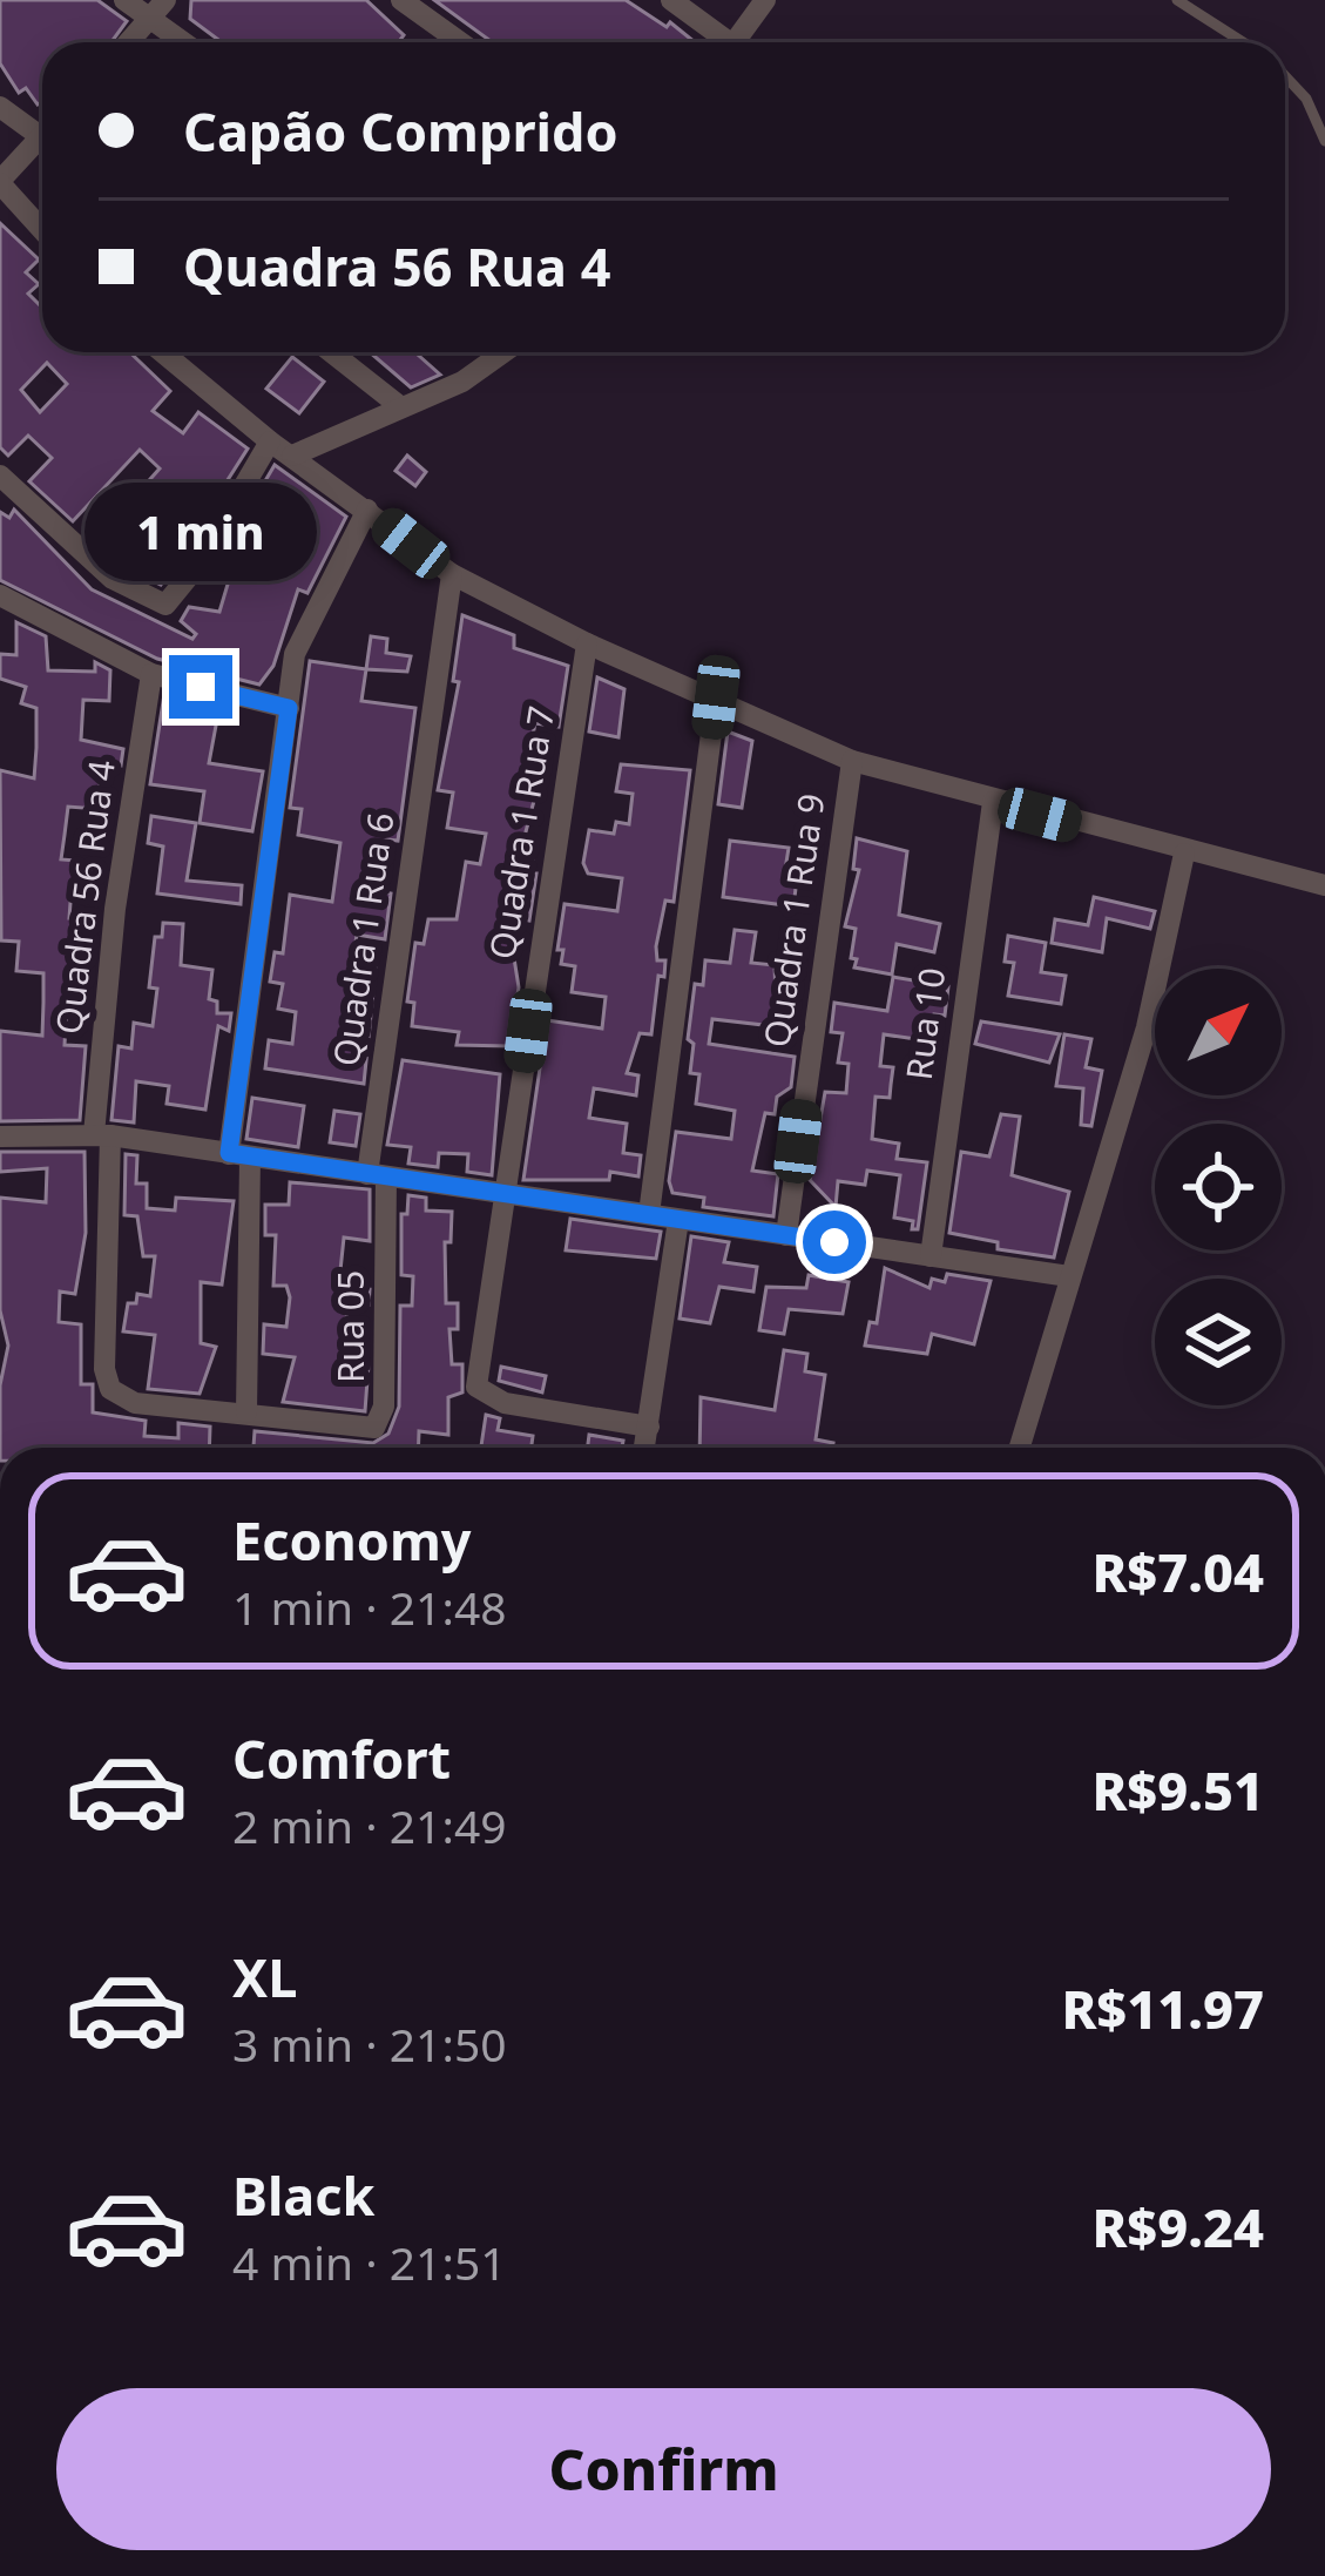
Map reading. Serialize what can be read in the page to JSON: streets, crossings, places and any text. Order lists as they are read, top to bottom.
{
  "streets": {
    "street": [
      "Quadra 1 Rua 7",
      "Quadra 56 Rua 4",
      "Quadra 1 Rua 9",
      "Quadra 1 Rua 6",
      "Rua 10",
      "Rua 05"
    ]
  },
  "crossings": [
    ["Quadra 56 Rua 4", "Rua 05"],
    ["Quadra 1 Rua 9", "Rua 10"],
    ["Quadra 1 Rua 6", "Rua 05"]
  ],
  "north": "top right",
  "page": {
    "banner": ["Capão Comprido", "Quadra 56 Rua 4"],
    "bubble": "1 min",
    "list": [
      {
        "name": "Economy",
        "note": "1 min · 21:48",
        "value": "R$7.04"
      },
      {
        "name": "Comfort",
        "note": "2 min · 21:49",
        "value": "R$9.51"
      },
      {
        "name": "XL",
        "note": "3 min · 21:50",
        "value": "R$11.97"
      },
      {
        "name": "Black",
        "note": "4 min · 21:51",
        "value": "R$9.24"
      }
    ],
    "buttons": "Confirm"
  }
}
